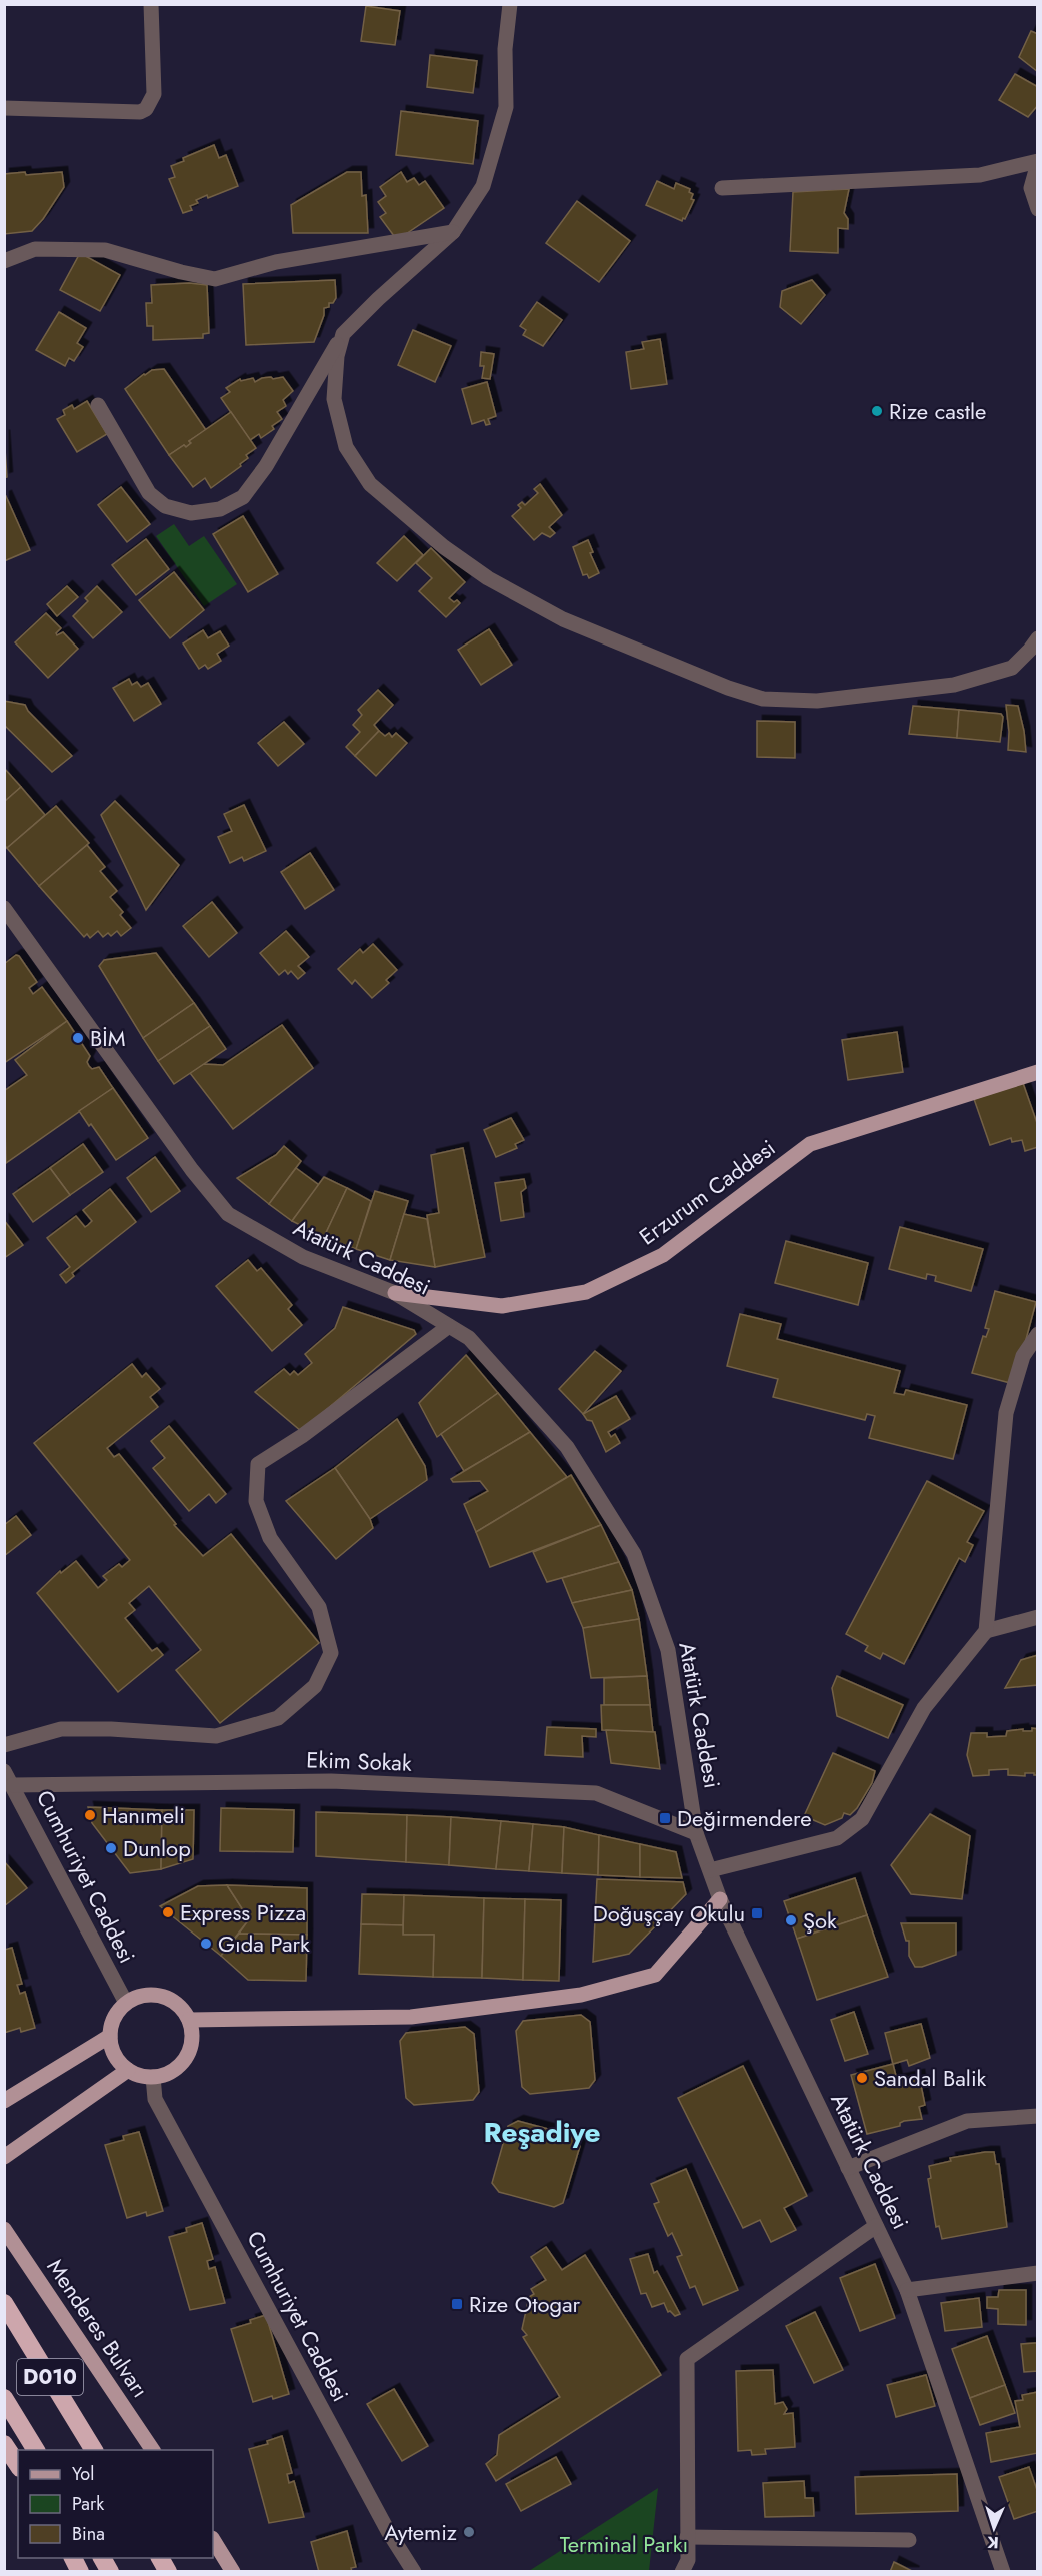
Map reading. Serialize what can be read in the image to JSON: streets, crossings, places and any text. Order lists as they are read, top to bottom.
{
  "streets": {
    "highway": ["D010"],
    "main road": ["Erzurum Caddesi", "Menderes Bulvarı"],
    "street": ["Atatürk Caddesi", "Ekim Sokak", "Cumhuriyet Caddesi"]
  },
  "crossings": [
    ["Erzurum Caddesi", "Atatürk Caddesi"],
    ["Atatürk Caddesi", "Ekim Sokak"],
    ["Ekim Sokak", "Cumhuriyet Caddesi"]
  ],
  "districts": ["Reşadiye"],
  "parks": ["Terminal Parkı"],
  "places": {
    "other": [
      "Rize castle",
      "BİM",
      "Hanımeli",
      "Dunlop",
      "Express Pizza",
      "Şok",
      "Gıda Park",
      "Sandal Balik",
      "Aytemiz"
    ],
    "transit": ["Değirmendere", "Doğuşçay Okulu", "Rize Otogar"]
  },
  "legend": ["Yol", "Park", "Bina"],
  "north": "bottom"
}
